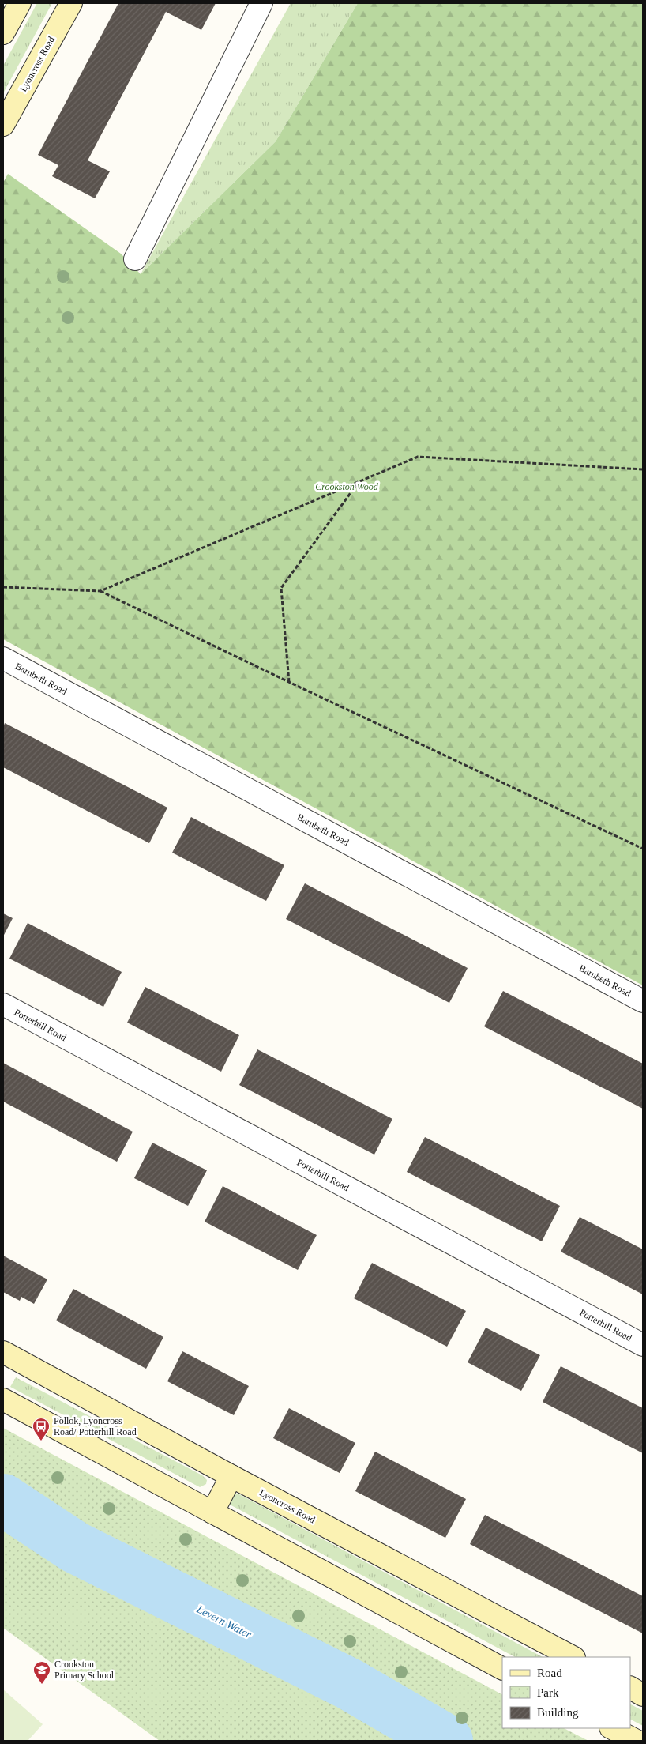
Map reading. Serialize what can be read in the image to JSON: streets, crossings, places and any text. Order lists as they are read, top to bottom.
{
  "streets": {
    "street": ["Lyoncross Road", "Barnbeth Road", "Potterhill Road"]
  },
  "water": ["Levern Water"],
  "parks": ["Crookston Wood"],
  "places": {
    "bus stop": ["Pollok, Lyoncross Road/ Potterhill Road"],
    "school or university": ["Crookston Primary School"]
  },
  "legend": ["Road", "Park", "Building"]
}
